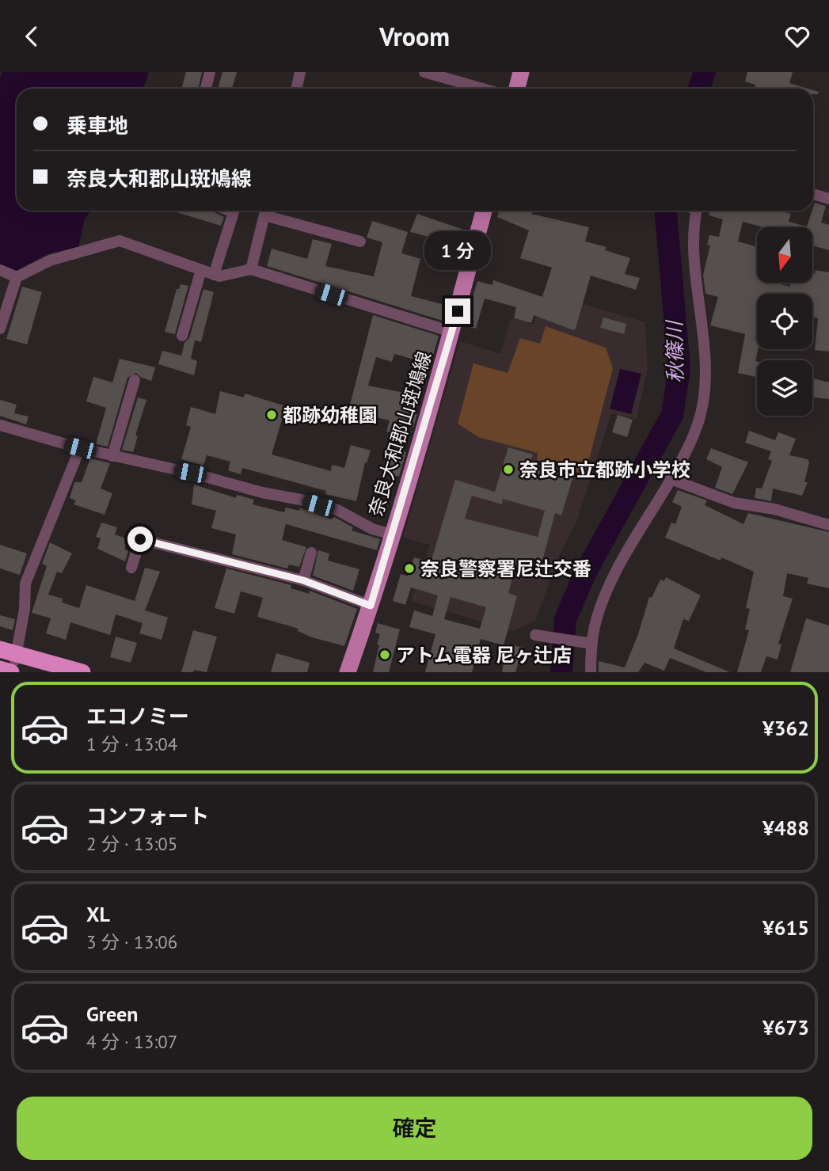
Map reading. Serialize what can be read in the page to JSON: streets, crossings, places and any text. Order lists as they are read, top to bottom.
{
  "streets": {
    "main road": ["奈良大和郡山斑鳩線"]
  },
  "water": ["秋篠川"],
  "places": [
    "都跡幼稚園",
    "奈良市立都跡小学校",
    "奈良警察署尼辻交番",
    "アトム電器 尼ヶ辻店"
  ],
  "north": "bottom",
  "page": {
    "header": "Vroom",
    "banner": ["乗車地", "奈良大和郡山斑鳩線"],
    "bubble": "1 分",
    "list": [
      {
        "name": "エコノミー",
        "note": "1 分 · 13:04",
        "value": "¥362"
      },
      {
        "name": "コンフォート",
        "note": "2 分 · 13:05",
        "value": "¥488"
      },
      {
        "name": "XL",
        "note": "3 分 · 13:06",
        "value": "¥615"
      },
      {
        "name": "Green",
        "note": "4 分 · 13:07",
        "value": "¥673"
      }
    ],
    "buttons": "確定"
  }
}
